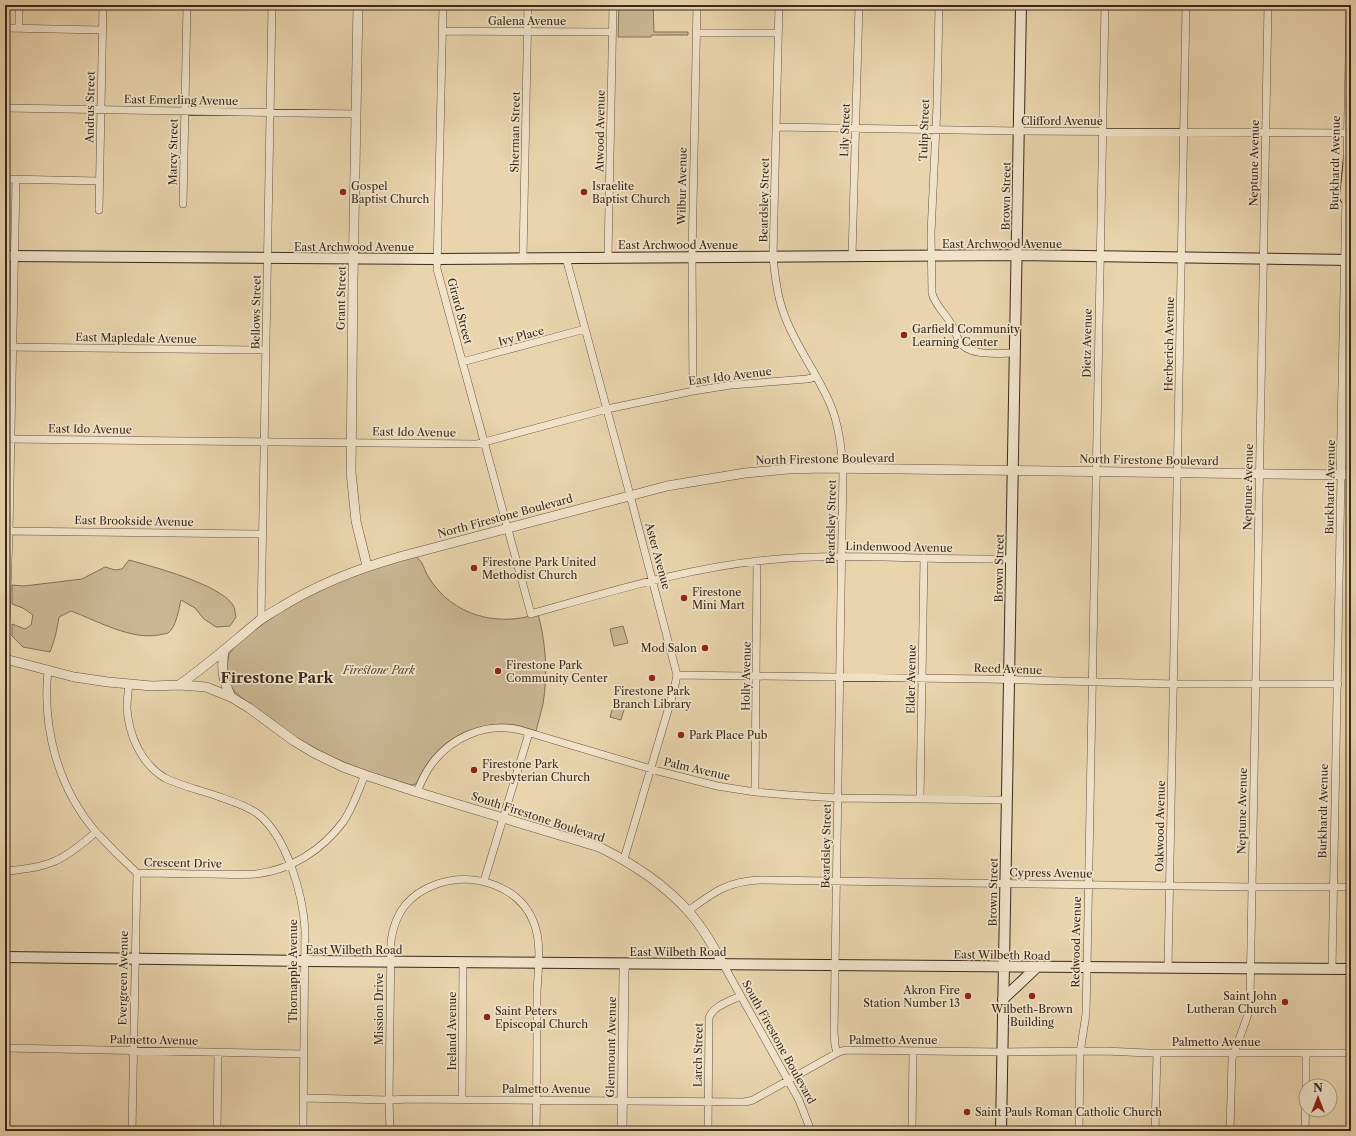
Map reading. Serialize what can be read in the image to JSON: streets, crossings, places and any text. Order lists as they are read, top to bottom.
{
  "streets": {
    "main road": ["Brown Street", "East Archwood Avenue", "East Wilbeth Road"],
    "street": [
      "Galena Avenue",
      "East Emerling Avenue",
      "Andrus Street",
      "Clifford Avenue",
      "Lily Street",
      "Tulip Street",
      "Atwood Avenue",
      "Sherman Street",
      "Marcy Street",
      "Neptune Avenue",
      "Burkhardt Avenue",
      "Wilbur Avenue",
      "Beardsley Street",
      "Grant Street",
      "Girard Street",
      "Bellows Street",
      "Ivy Place",
      "East Mapledale Avenue",
      "Dietz Avenue",
      "Herberich Avenue",
      "East Ido Avenue",
      "North Firestone Boulevard",
      "East Brookside Avenue",
      "Lindenwood Avenue",
      "Aster Avenue",
      "Reed Avenue",
      "Holly Avenue",
      "Elder Avenue",
      "Palm Avenue",
      "South Firestone Boulevard",
      "Oakwood Avenue",
      "Crescent Drive",
      "Cypress Avenue",
      "Redwood Avenue",
      "Thornapple Avenue",
      "Evergreen Avenue",
      "Mission Drive",
      "Ireland Avenue",
      "Palmetto Avenue",
      "Glenmount Avenue",
      "Larch Street"
    ]
  },
  "crossings": [
    ["Galena Avenue", "Atwood Avenue"],
    ["Galena Avenue", "Sherman Street"],
    ["Galena Avenue", "Girard Street"],
    ["East Emerling Avenue", "Andrus Street"],
    ["East Emerling Avenue", "Marcy Street"],
    ["East Emerling Avenue", "Grant Street"],
    ["East Emerling Avenue", "Bellows Street"],
    ["Clifford Avenue", "Lily Street"],
    ["Clifford Avenue", "Tulip Street"],
    ["Clifford Avenue", "Neptune Avenue"],
    ["Clifford Avenue", "Burkhardt Avenue"],
    ["Clifford Avenue", "Brown Street"],
    ["Clifford Avenue", "Beardsley Street"],
    ["Clifford Avenue", "Dietz Avenue"],
    ["Clifford Avenue", "Herberich Avenue"],
    ["Lily Street", "East Archwood Avenue"],
    ["Tulip Street", "Brown Street"],
    ["Tulip Street", "East Archwood Avenue"],
    ["Atwood Avenue", "East Archwood Avenue"],
    ["Sherman Street", "East Archwood Avenue"],
    ["Neptune Avenue", "East Archwood Avenue"],
    ["Neptune Avenue", "North Firestone Boulevard"],
    ["Neptune Avenue", "Reed Avenue"],
    ["Neptune Avenue", "Cypress Avenue"],
    ["Neptune Avenue", "East Wilbeth Road"],
    ["Neptune Avenue", "Palmetto Avenue"],
    ["Burkhardt Avenue", "East Archwood Avenue"],
    ["Burkhardt Avenue", "North Firestone Boulevard"],
    ["Burkhardt Avenue", "Reed Avenue"],
    ["Burkhardt Avenue", "Cypress Avenue"],
    ["Burkhardt Avenue", "East Wilbeth Road"],
    ["Wilbur Avenue", "East Archwood Avenue"],
    ["Wilbur Avenue", "East Ido Avenue"],
    ["Brown Street", "East Archwood Avenue"],
    ["Brown Street", "North Firestone Boulevard"],
    ["Brown Street", "Lindenwood Avenue"],
    ["Brown Street", "Reed Avenue"],
    ["Brown Street", "Palm Avenue"],
    ["Brown Street", "Cypress Avenue"],
    ["Brown Street", "East Wilbeth Road"],
    ["Brown Street", "Palmetto Avenue"],
    ["Beardsley Street", "East Archwood Avenue"],
    ["Beardsley Street", "East Ido Avenue"],
    ["Beardsley Street", "North Firestone Boulevard"],
    ["Beardsley Street", "Lindenwood Avenue"],
    ["Beardsley Street", "Reed Avenue"],
    ["Beardsley Street", "Palm Avenue"],
    ["Beardsley Street", "Cypress Avenue"],
    ["Beardsley Street", "East Wilbeth Road"],
    ["Beardsley Street", "Palmetto Avenue"],
    ["East Archwood Avenue", "Grant Street"],
    ["East Archwood Avenue", "Girard Street"],
    ["East Archwood Avenue", "Bellows Street"],
    ["East Archwood Avenue", "Dietz Avenue"],
    ["East Archwood Avenue", "Herberich Avenue"],
    ["East Archwood Avenue", "Aster Avenue"],
    ["Grant Street", "East Ido Avenue"],
    ["Grant Street", "North Firestone Boulevard"],
    ["Girard Street", "Ivy Place"],
    ["Girard Street", "East Ido Avenue"],
    ["Girard Street", "North Firestone Boulevard"],
    ["Girard Street", "Lindenwood Avenue"],
    ["Bellows Street", "East Mapledale Avenue"],
    ["Bellows Street", "East Ido Avenue"],
    ["Bellows Street", "North Firestone Boulevard"],
    ["Bellows Street", "East Brookside Avenue"],
    ["Ivy Place", "Aster Avenue"],
    ["Dietz Avenue", "North Firestone Boulevard"],
    ["Dietz Avenue", "Reed Avenue"],
    ["Dietz Avenue", "Redwood Avenue"],
    ["Herberich Avenue", "North Firestone Boulevard"],
    ["Herberich Avenue", "Reed Avenue"],
    ["Herberich Avenue", "Oakwood Avenue"],
    ["East Ido Avenue", "Aster Avenue"],
    ["North Firestone Boulevard", "Aster Avenue"],
    ["North Firestone Boulevard", "South Firestone Boulevard"],
    ["Lindenwood Avenue", "Aster Avenue"],
    ["Lindenwood Avenue", "Holly Avenue"],
    ["Lindenwood Avenue", "Elder Avenue"],
    ["Aster Avenue", "Reed Avenue"],
    ["Aster Avenue", "Palm Avenue"],
    ["Aster Avenue", "South Firestone Boulevard"],
    ["Reed Avenue", "Holly Avenue"],
    ["Reed Avenue", "Elder Avenue"],
    ["Reed Avenue", "Oakwood Avenue"],
    ["Reed Avenue", "Redwood Avenue"],
    ["Holly Avenue", "Palm Avenue"],
    ["Elder Avenue", "Palm Avenue"],
    ["Palm Avenue", "South Firestone Boulevard"],
    ["South Firestone Boulevard", "Crescent Drive"],
    ["South Firestone Boulevard", "Cypress Avenue"],
    ["South Firestone Boulevard", "East Wilbeth Road"],
    ["South Firestone Boulevard", "Thornapple Avenue"],
    ["South Firestone Boulevard", "Palmetto Avenue"],
    ["South Firestone Boulevard", "Larch Street"],
    ["Oakwood Avenue", "Cypress Avenue"],
    ["Oakwood Avenue", "East Wilbeth Road"],
    ["Crescent Drive", "Thornapple Avenue"],
    ["Crescent Drive", "Evergreen Avenue"],
    ["Cypress Avenue", "Redwood Avenue"],
    ["Redwood Avenue", "East Wilbeth Road"],
    ["Redwood Avenue", "Palmetto Avenue"],
    ["East Wilbeth Road", "Thornapple Avenue"],
    ["East Wilbeth Road", "Evergreen Avenue"],
    ["East Wilbeth Road", "Mission Drive"],
    ["East Wilbeth Road", "Ireland Avenue"],
    ["East Wilbeth Road", "Glenmount Avenue"],
    ["Thornapple Avenue", "Palmetto Avenue"],
    ["Evergreen Avenue", "Palmetto Avenue"],
    ["Mission Drive", "Palmetto Avenue"],
    ["Ireland Avenue", "Palmetto Avenue"],
    ["Palmetto Avenue", "Glenmount Avenue"],
    ["Palmetto Avenue", "Larch Street"]
  ],
  "districts": ["Firestone Park"],
  "parks": ["Firestone Park"],
  "places": [
    "Gospel Baptist Church",
    "Israelite Baptist Church",
    "Garfield Community Learning Center",
    "Firestone Park United Methodist Church",
    "Firestone Mini Mart",
    "Mod Salon",
    "Firestone Park Community Center",
    "Firestone Park Branch Library",
    "Park Place Pub",
    "Firestone Park Presbyterian Church",
    "Akron Fire Station Number 13",
    "Wilbeth-Brown Building",
    "Saint John Lutheran Church",
    "Saint Peters Episcopal Church",
    "Saint Pauls Roman Catholic Church"
  ],
  "north": "top"
}
